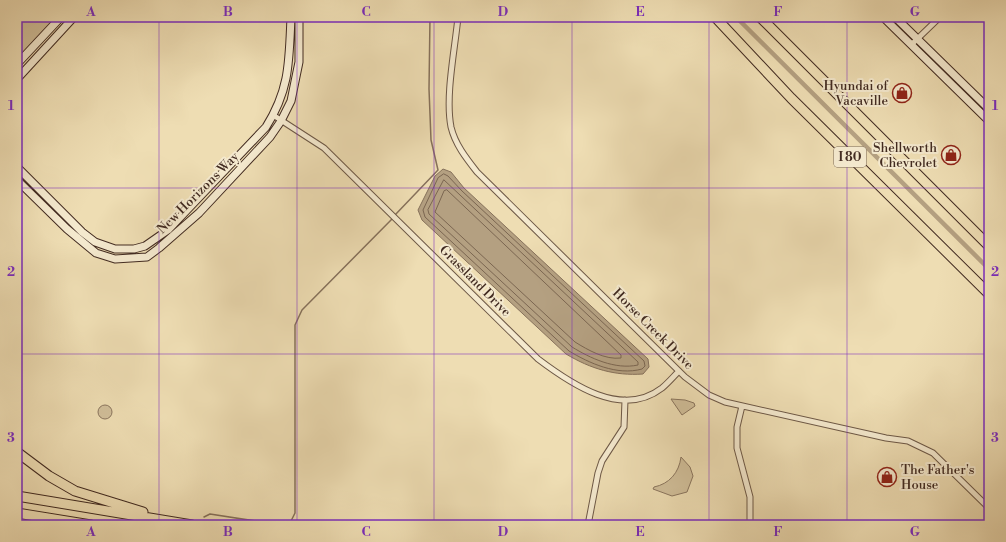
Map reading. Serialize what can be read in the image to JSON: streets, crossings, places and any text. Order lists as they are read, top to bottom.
{
  "streets": {
    "highway": ["I 80"],
    "street": ["New Horizons Way", "Grassland Drive", "Horse Creek Drive"]
  },
  "crossings": [
    ["New Horizons Way", "Grassland Drive"],
    ["Grassland Drive", "Horse Creek Drive"]
  ],
  "places": {
    "shop": ["Hyundai of Vacaville", "Shellworth Chevrolet", "The Father's House"]
  },
  "grid": {
    "columns": [
      "A",
      "B",
      "C",
      "D",
      "E",
      "F",
      "G"
    ],
    "rows": ["1", "2", "3"]
  }
}
